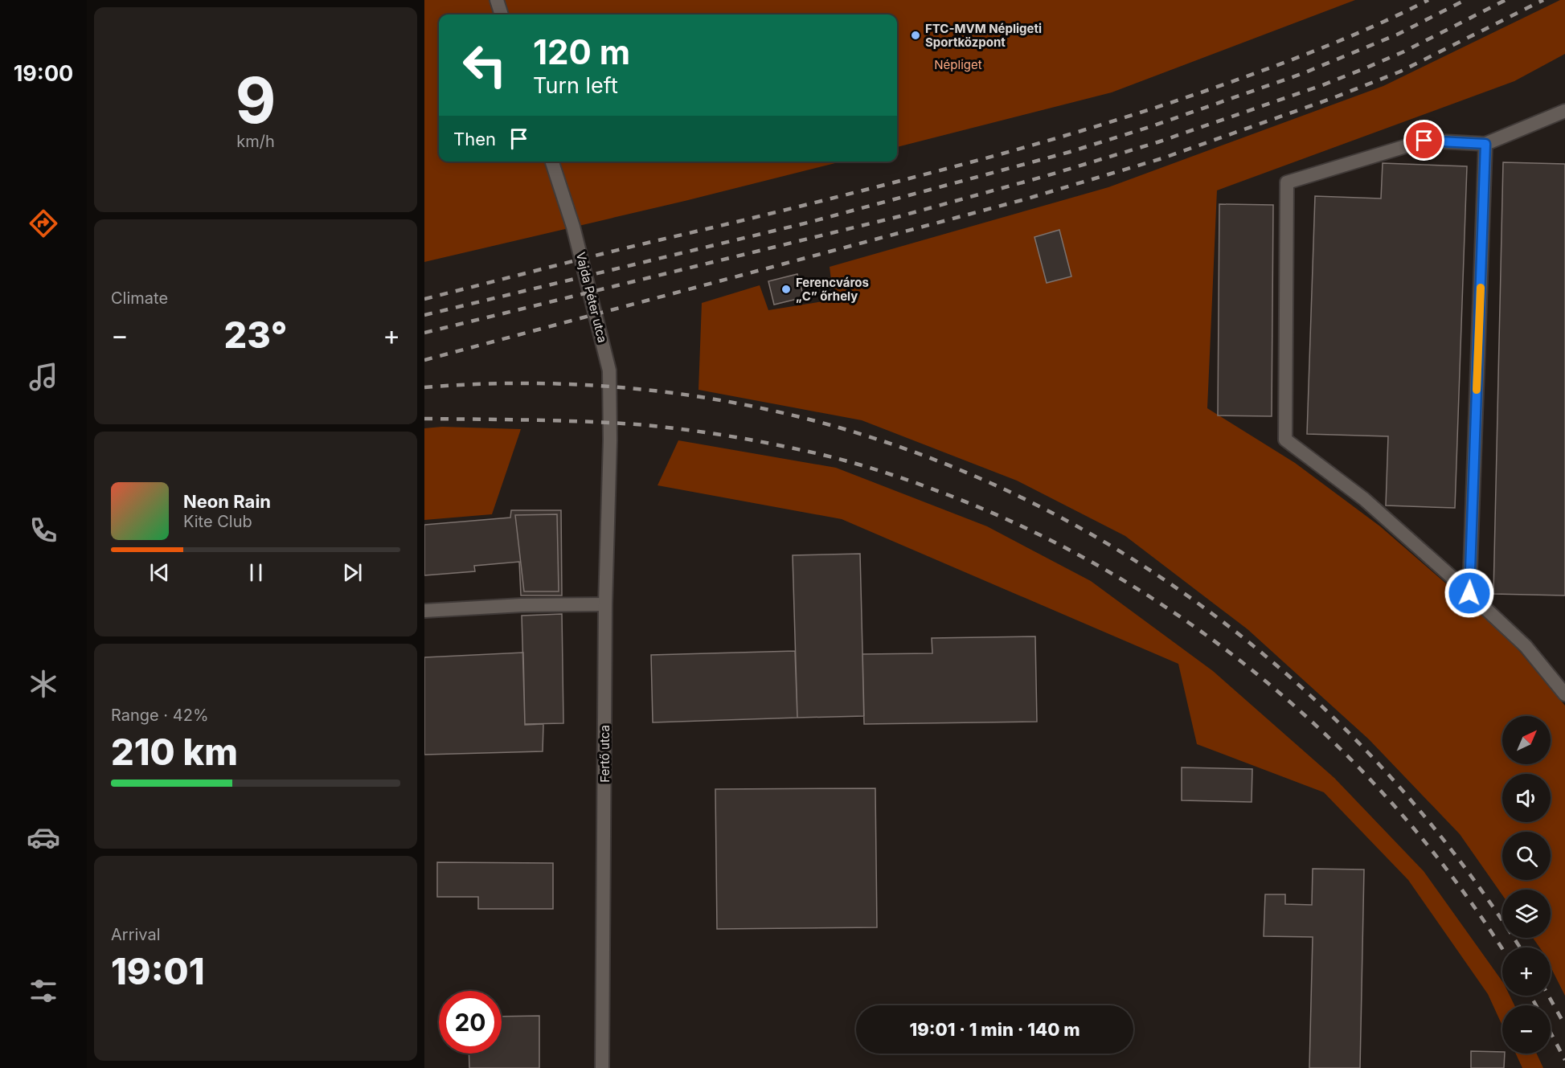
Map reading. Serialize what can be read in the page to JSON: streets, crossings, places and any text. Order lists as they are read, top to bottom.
{
  "streets": {
    "street": ["Vajda Péter utca", "Fertő utca"]
  },
  "crossings": [
    ["Vajda Péter utca", "Fertő utca"]
  ],
  "parks": ["Népliget"],
  "places": ["FTC-MVM Népligeti Sportközpont", "Ferencváros „C” őrhely"],
  "north": "top right",
  "page": {
    "tabs": "19:00",
    "tile": [
      ["9", "km/h"],
      "Climate",
      ["Range · 42%", "210 km"],
      ["Arrival", "19:01"]
    ],
    "turn": ["120 m", "Turn left"],
    "then": "Then",
    "heat": ["−", "23°", "+"],
    "song": ["Neon Rain", "Kite Club"],
    "map_buttons": ["+", "−"],
    "limit": "20",
    "trip": "19:01 · 1 min · 140 m"
  }
}
